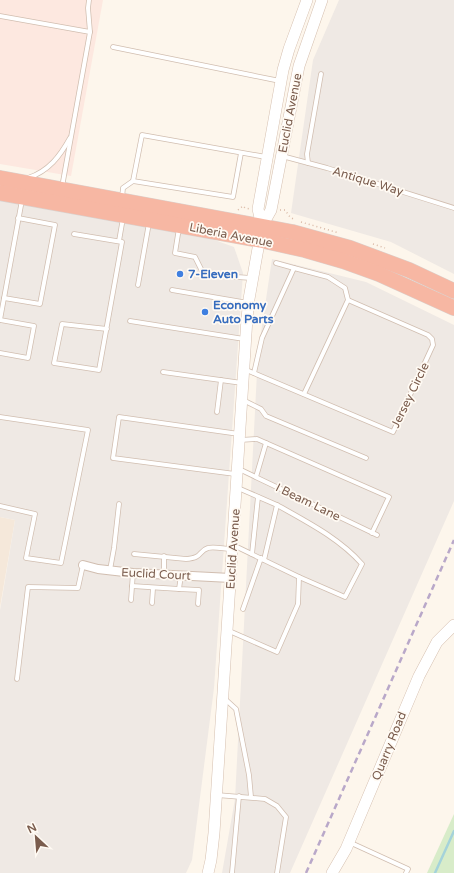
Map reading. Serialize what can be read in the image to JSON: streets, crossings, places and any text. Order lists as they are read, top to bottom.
{
  "streets": {
    "highway": ["Liberia Avenue"],
    "street": ["Euclid Avenue", "Euclid Court", "Quarry Road"],
    "lane": ["Antique Way", "Jersey Circle", "I Beam Lane"]
  },
  "crossings": [
    ["Euclid Avenue", "Antique Way"],
    ["Euclid Avenue", "Liberia Avenue"],
    ["Euclid Avenue", "Jersey Circle"],
    ["Euclid Avenue", "I Beam Lane"],
    ["Euclid Avenue", "Euclid Court"]
  ],
  "places": ["7-Eleven", "Economy Auto Parts"],
  "north": "top left"
}
